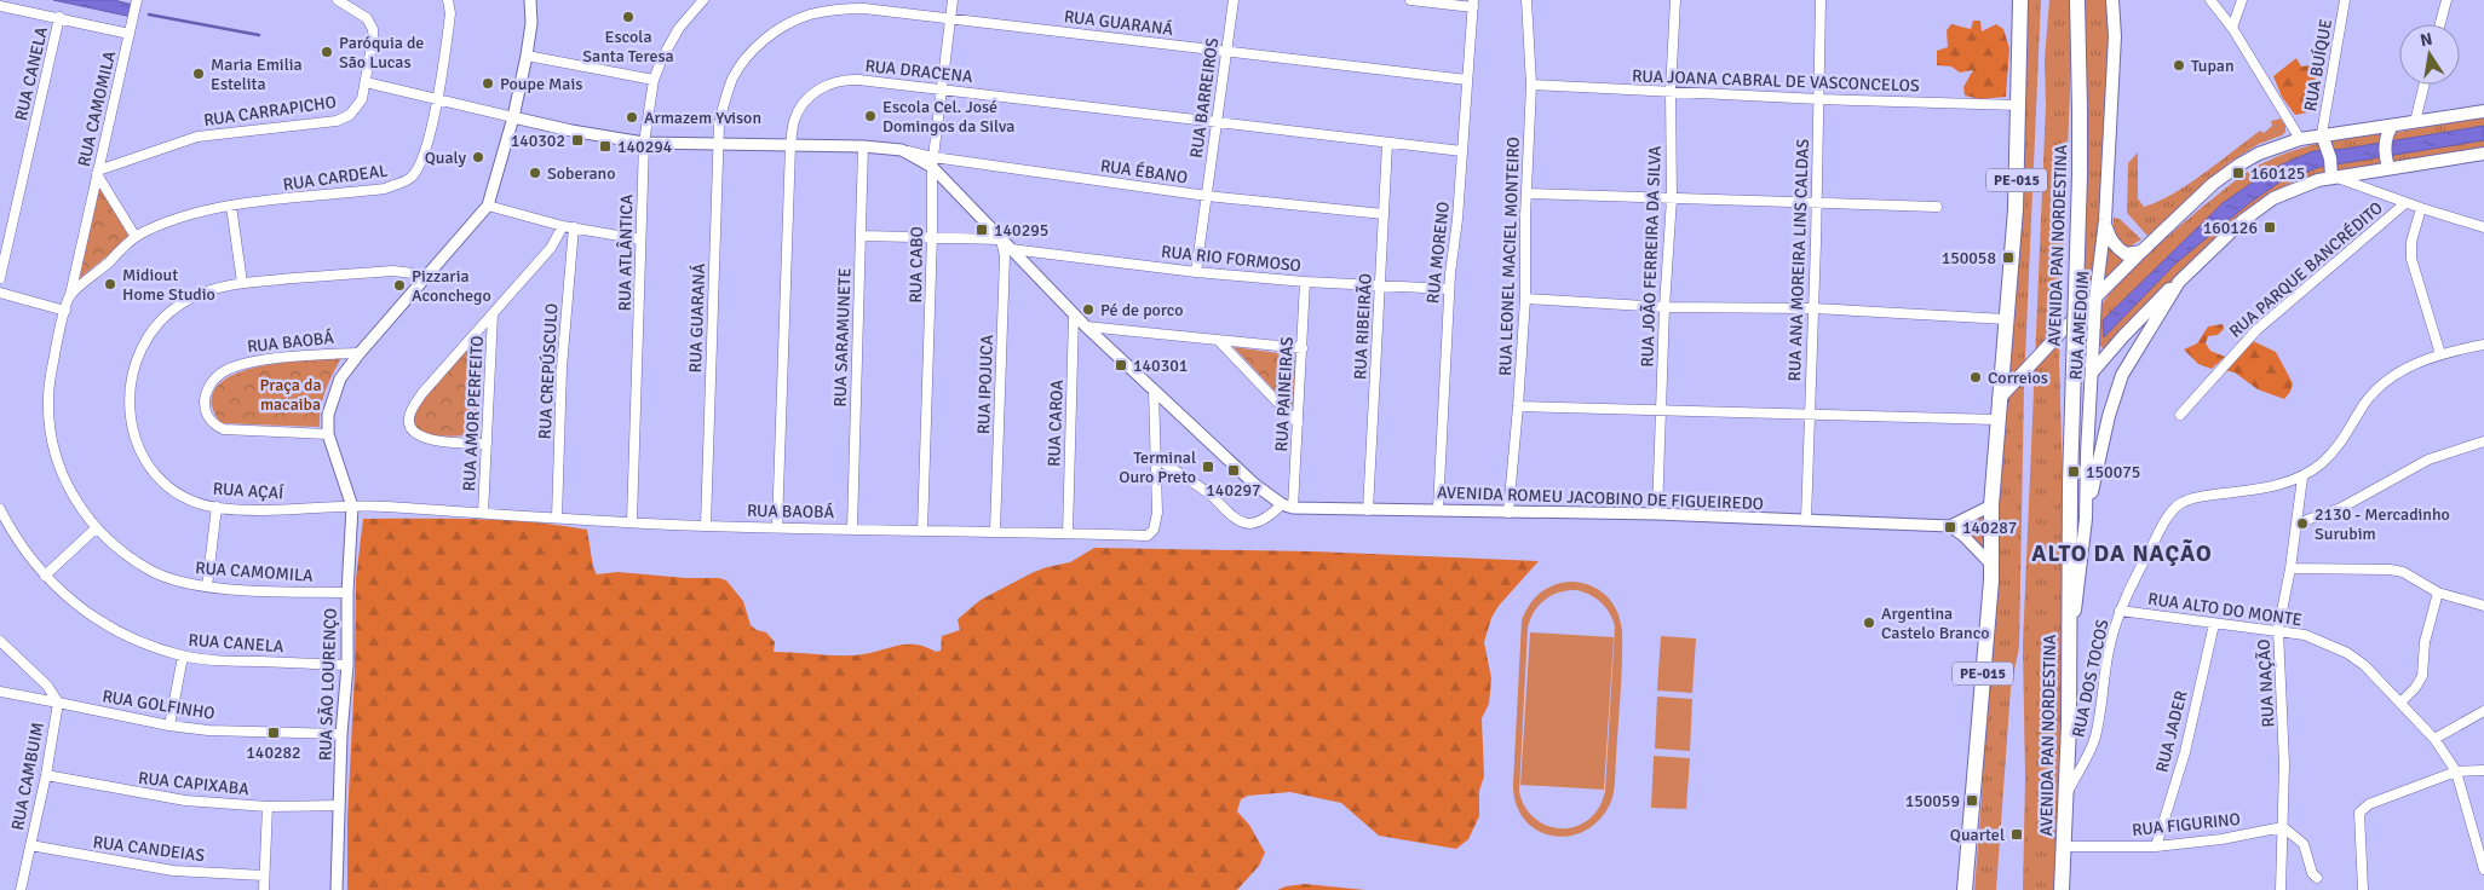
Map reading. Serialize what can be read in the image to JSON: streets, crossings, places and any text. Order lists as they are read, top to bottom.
{
  "streets": {
    "highway": ["PE-015", "AVENIDA PAN NORDESTINA"],
    "main road": ["RUA AMEDOIM"],
    "street": [
      "RUA GUARANÁ",
      "RUA BUÍQUE",
      "RUA DRACENA",
      "RUA CANELA",
      "RUA JOANA CABRAL DE VASCONCELOS",
      "RUA BARREIROS",
      "RUA CAMOMILA",
      "RUA CARRAPICHO",
      "RUA ÉBANO",
      "RUA CARDEAL",
      "RUA ATLÂNTICA",
      "RUA MORENO",
      "RUA LEONEL MACIEL MONTEIRO",
      "RUA JOÃO FERREIRA DA SILVA",
      "RUA RIO FORMOSO",
      "RUA ANA MOREIRA LINS CALDAS",
      "RUA CABO",
      "RUA PARQUE BANCRÉDITO",
      "RUA RIBEIRÃO",
      "RUA SARAMUNETE",
      "RUA BAOBÁ",
      "RUA CREPÚSCULO",
      "RUA IPOJUCA",
      "RUA PAINEIRAS",
      "RUA AMOR PERFEITO",
      "RUA CAROA",
      "RUA AÇAÍ",
      "AVENIDA ROMEU JACOBINO DE FIGUEIREDO",
      "RUA ALTO DO MONTE",
      "RUA DOS TOCOS",
      "RUA NAÇÃO",
      "RUA SÃO LOURENÇO",
      "RUA GOLFINHO",
      "RUA JADER",
      "RUA CAMBUIM",
      "RUA CAPIXABA",
      "RUA FIGURINO",
      "RUA CANDEIAS"
    ]
  },
  "crossings": [
    ["RUA GUARANÁ", "RUA BARREIROS"],
    ["RUA GUARANÁ", "RUA MORENO"],
    ["RUA GUARANÁ", "RUA CABO"],
    ["RUA GUARANÁ", "RUA BAOBÁ"],
    ["RUA DRACENA", "RUA BARREIROS"],
    ["RUA DRACENA", "RUA MORENO"],
    ["RUA DRACENA", "RUA CABO"],
    ["RUA DRACENA", "RUA RIBEIRÃO"],
    ["RUA DRACENA", "RUA BAOBÁ"],
    ["RUA CANELA", "RUA SÃO LOURENÇO"],
    ["RUA JOANA CABRAL DE VASCONCELOS", "PE-015"],
    ["RUA JOANA CABRAL DE VASCONCELOS", "RUA LEONEL MACIEL MONTEIRO"],
    ["RUA JOANA CABRAL DE VASCONCELOS", "RUA JOÃO FERREIRA DA SILVA"],
    ["RUA JOANA CABRAL DE VASCONCELOS", "RUA ANA MOREIRA LINS CALDAS"],
    ["RUA BARREIROS", "RUA ÉBANO"],
    ["RUA BARREIROS", "RUA RIO FORMOSO"],
    ["RUA CAMOMILA", "RUA CARRAPICHO"],
    ["RUA CAMOMILA", "RUA CARDEAL"],
    ["RUA CAMOMILA", "RUA SÃO LOURENÇO"],
    ["RUA ÉBANO", "RUA CABO"],
    ["RUA ÉBANO", "RUA RIBEIRÃO"],
    ["PE-015", "AVENIDA ROMEU JACOBINO DE FIGUEIREDO"],
    ["AVENIDA PAN NORDESTINA", "RUA AMEDOIM"],
    ["AVENIDA PAN NORDESTINA", "RUA DOS TOCOS"],
    ["AVENIDA PAN NORDESTINA", "RUA FIGURINO"],
    ["RUA ATLÂNTICA", "RUA BAOBÁ"],
    ["RUA MORENO", "RUA RIO FORMOSO"],
    ["RUA MORENO", "AVENIDA ROMEU JACOBINO DE FIGUEIREDO"],
    ["RUA LEONEL MACIEL MONTEIRO", "AVENIDA ROMEU JACOBINO DE FIGUEIREDO"],
    ["RUA JOÃO FERREIRA DA SILVA", "AVENIDA ROMEU JACOBINO DE FIGUEIREDO"],
    ["RUA RIO FORMOSO", "RUA RIBEIRÃO"],
    ["RUA RIO FORMOSO", "RUA PAINEIRAS"],
    ["RUA ANA MOREIRA LINS CALDAS", "AVENIDA ROMEU JACOBINO DE FIGUEIREDO"],
    ["RUA CABO", "RUA BAOBÁ"],
    ["RUA RIBEIRÃO", "AVENIDA ROMEU JACOBINO DE FIGUEIREDO"],
    ["RUA SARAMUNETE", "RUA BAOBÁ"],
    ["RUA BAOBÁ", "RUA CREPÚSCULO"],
    ["RUA BAOBÁ", "RUA IPOJUCA"],
    ["RUA BAOBÁ", "RUA AMOR PERFEITO"],
    ["RUA BAOBÁ", "RUA CAROA"],
    ["RUA BAOBÁ", "RUA AÇAÍ"],
    ["RUA BAOBÁ", "RUA SÃO LOURENÇO"],
    ["RUA PAINEIRAS", "AVENIDA ROMEU JACOBINO DE FIGUEIREDO"],
    ["RUA AÇAÍ", "RUA SÃO LOURENÇO"],
    ["RUA ALTO DO MONTE", "RUA DOS TOCOS"],
    ["RUA ALTO DO MONTE", "RUA NAÇÃO"],
    ["RUA ALTO DO MONTE", "RUA JADER"],
    ["RUA DOS TOCOS", "RUA NAÇÃO"],
    ["RUA NAÇÃO", "RUA FIGURINO"],
    ["RUA SÃO LOURENÇO", "RUA GOLFINHO"],
    ["RUA SÃO LOURENÇO", "RUA CAPIXABA"],
    ["RUA GOLFINHO", "RUA CAMBUIM"],
    ["RUA JADER", "RUA FIGURINO"],
    ["RUA CAMBUIM", "RUA CAPIXABA"],
    ["RUA CAMBUIM", "RUA CANDEIAS"]
  ],
  "districts": ["ALTO DA NAÇÃO"],
  "parks": ["Praça da macaiba"],
  "places": {
    "other": [
      "Escola Santa Teresa",
      "Paróquia de São Lucas",
      "Tupan",
      "Maria Emilia Estelita",
      "Poupe Mais",
      "Escola Cel. José Domingos da Silva",
      "Armazem Yvison",
      "Qualy",
      "Soberano",
      "Midiout Home Studio",
      "Pizzaria Aconchego",
      "Pé de porco",
      "Correios",
      "2130 - Mercadinho Surubim",
      "Argentina Castelo Branco"
    ],
    "transit": [
      "140302",
      "140294",
      "160125",
      "160126",
      "140295",
      "150058",
      "140301",
      "Terminal Ouro Preto",
      "140297",
      "150075",
      "140287",
      "140282",
      "150059",
      "Quartel"
    ]
  },
  "north": "top"
}
